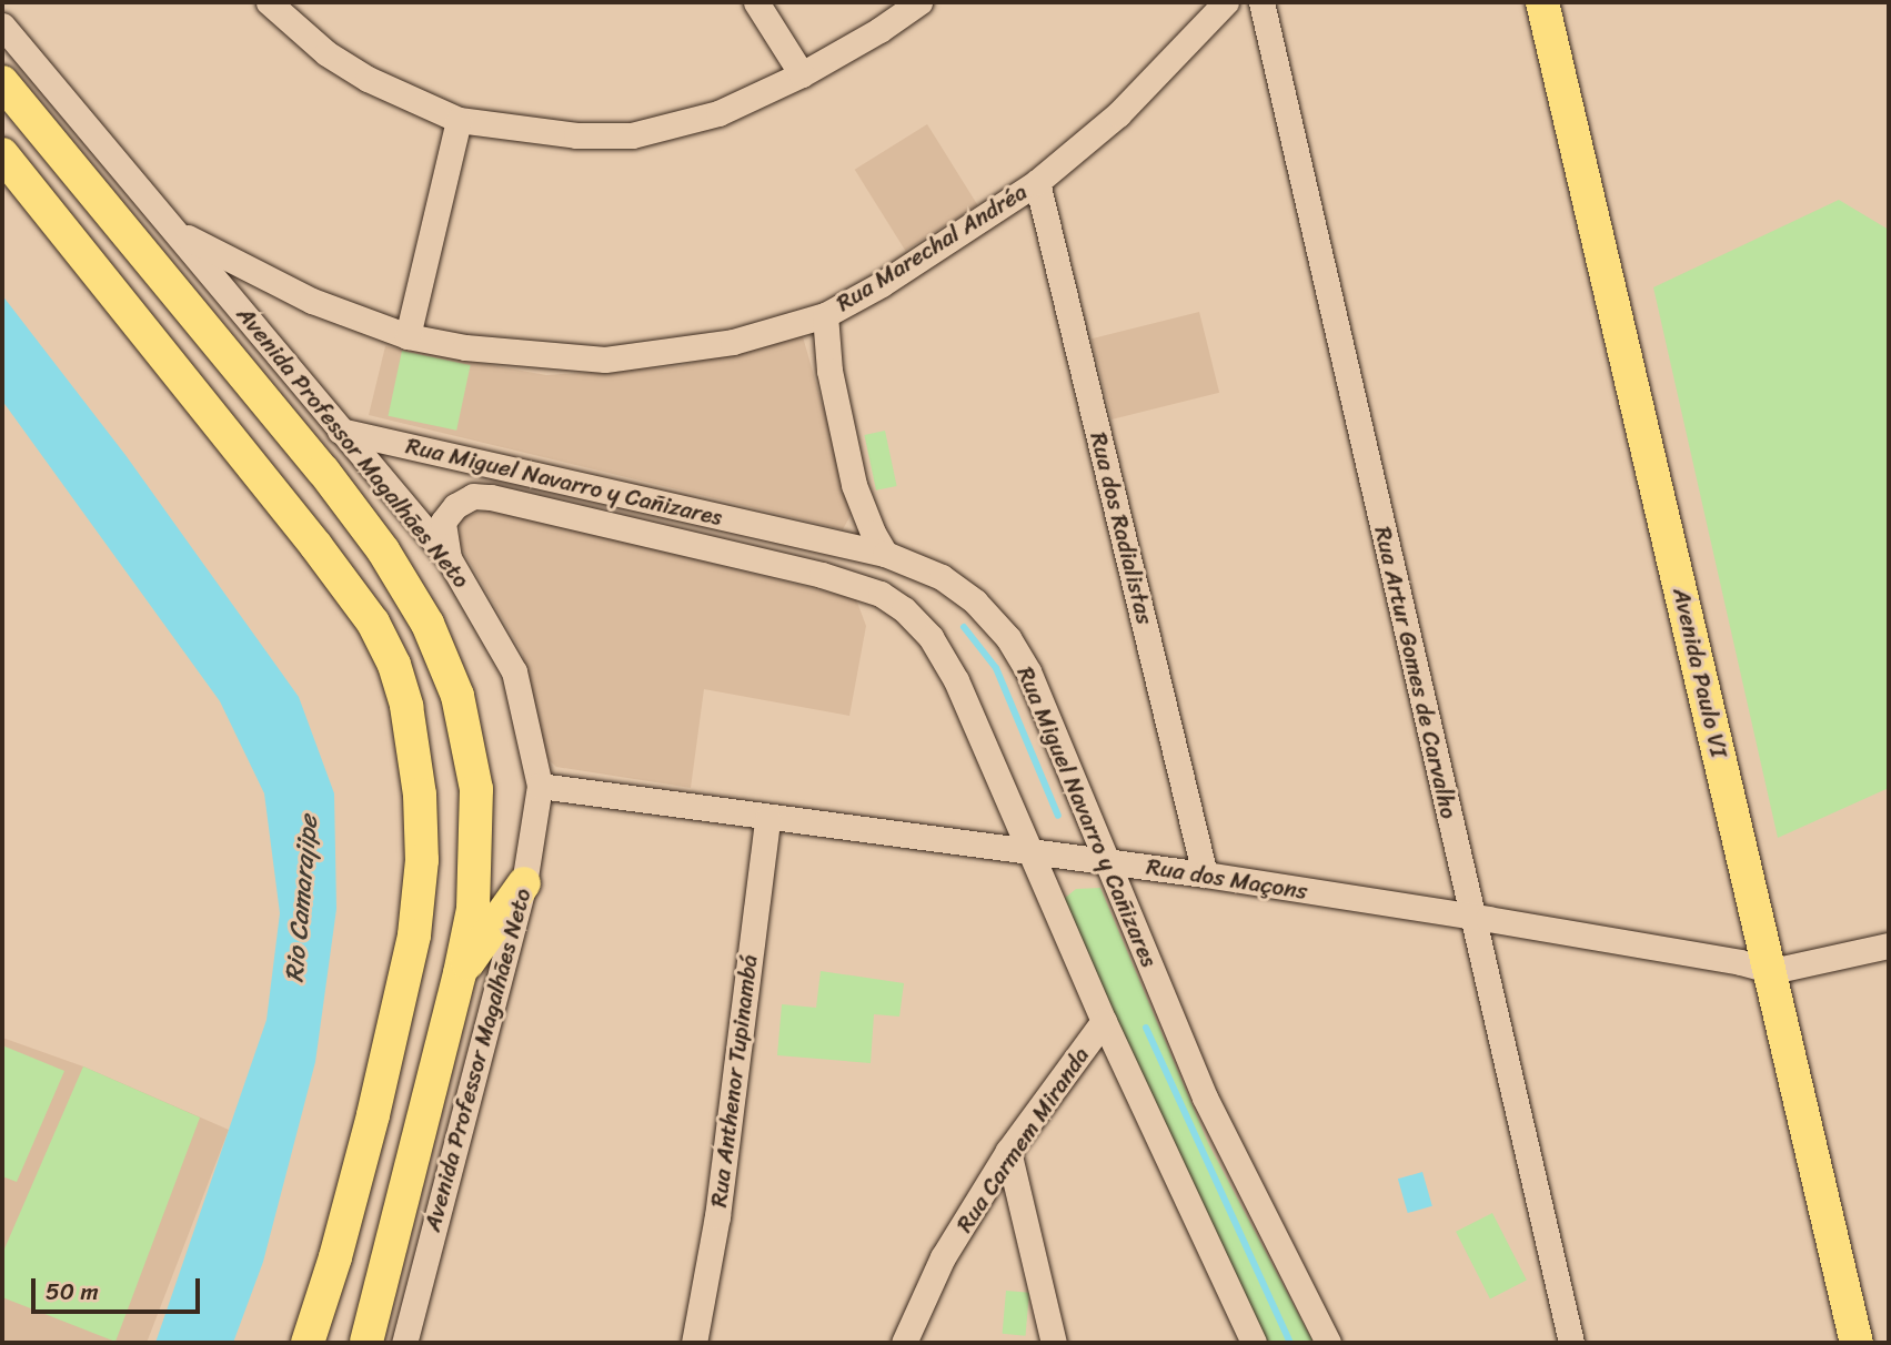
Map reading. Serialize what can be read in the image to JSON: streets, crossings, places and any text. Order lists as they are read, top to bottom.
{
  "streets": {
    "main road": ["Avenida Professor Magalhães Neto", "Avenida Paulo VI"],
    "street": [
      "Rua Marechal Andréa",
      "Rua Miguel Navarro y Cañizares",
      "Rua dos Radialistas",
      "Rua Artur Gomes de Carvalho",
      "Rua dos Maçons",
      "Rua Anthenor Tupinambá",
      "Rua Carmem Miranda"
    ]
  },
  "crossings": [
    ["Rua Marechal Andréa", "Avenida Professor Magalhães Neto"],
    ["Rua Marechal Andréa", "Rua dos Radialistas"],
    ["Avenida Professor Magalhães Neto", "Rua Miguel Navarro y Cañizares"],
    ["Avenida Professor Magalhães Neto", "Rua dos Maçons"],
    ["Rua Miguel Navarro y Cañizares", "Rua dos Maçons"],
    ["Rua Miguel Navarro y Cañizares", "Rua Carmem Miranda"],
    ["Rua dos Radialistas", "Rua dos Maçons"],
    ["Rua Artur Gomes de Carvalho", "Rua dos Maçons"],
    ["Avenida Paulo VI", "Rua dos Maçons"],
    ["Rua dos Maçons", "Rua Anthenor Tupinambá"]
  ],
  "water": ["Rio Camarajipe"],
  "scale_bar": "50 m"
}
